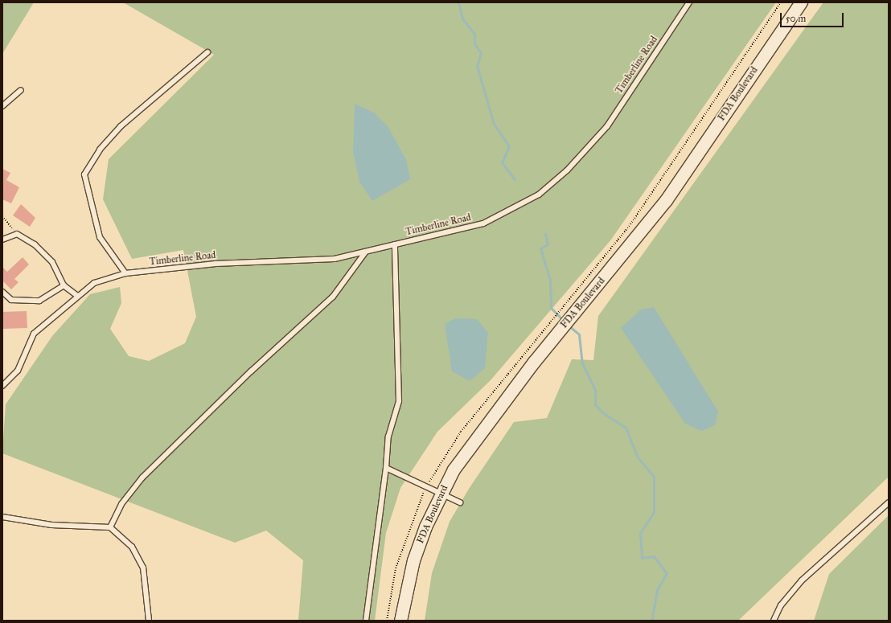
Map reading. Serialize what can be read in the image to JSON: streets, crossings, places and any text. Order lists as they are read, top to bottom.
{
  "streets": {
    "street": ["FDA Boulevard"],
    "lane": ["Timberline Road"]
  },
  "scale_bar": "50 m"
}
